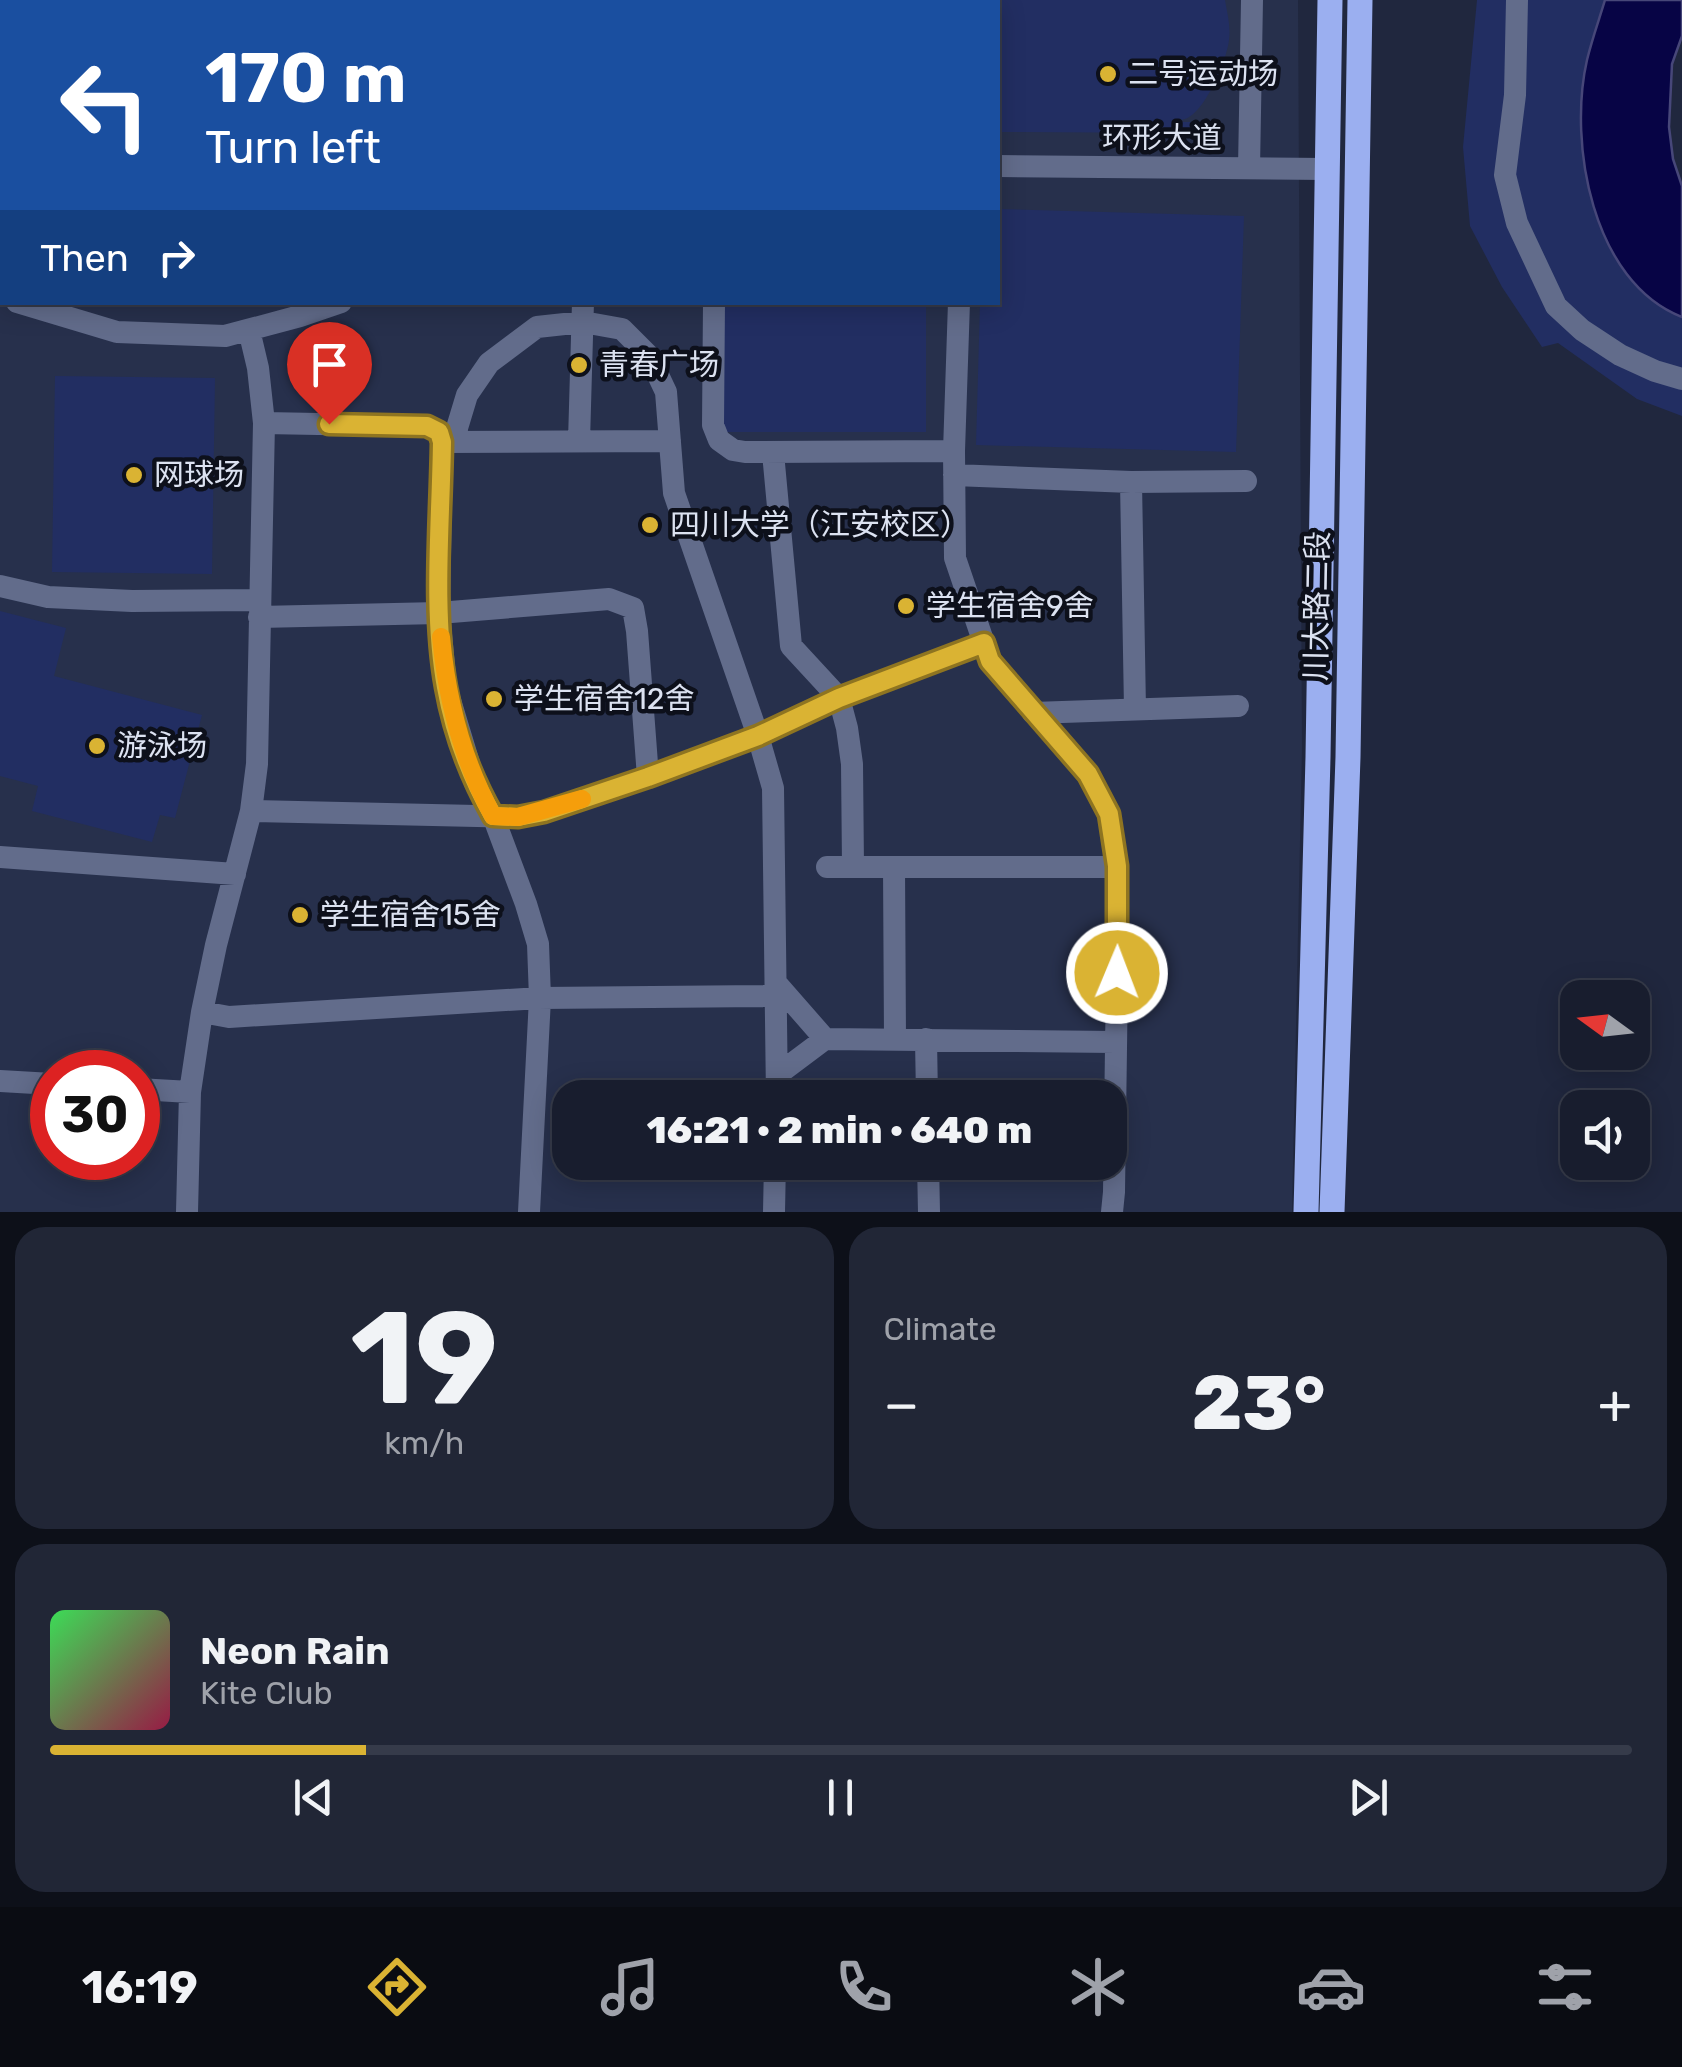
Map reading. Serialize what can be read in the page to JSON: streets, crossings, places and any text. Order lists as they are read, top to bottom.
{
  "streets": {
    "main road": ["川大路二段"],
    "street": ["环形大道"]
  },
  "crossings": [
    ["环形大道", "川大路二段"]
  ],
  "places": [
    "二号运动场",
    "青春广场",
    "网球场",
    "四川大学（江安校区）",
    "学生宿舍9舍",
    "学生宿舍12舍",
    "游泳场",
    "学生宿舍15舍"
  ],
  "north": "left",
  "page": {
    "turn": ["170 m", "Turn left"],
    "then": "Then",
    "limit": "30",
    "trip": "16:21 · 2 min · 640 m",
    "tile": [
      ["19", "km/h"],
      "Climate"
    ],
    "heat": ["−", "23°", "+"],
    "song": ["Neon Rain", "Kite Club"],
    "tabs": "16:19"
  }
}
